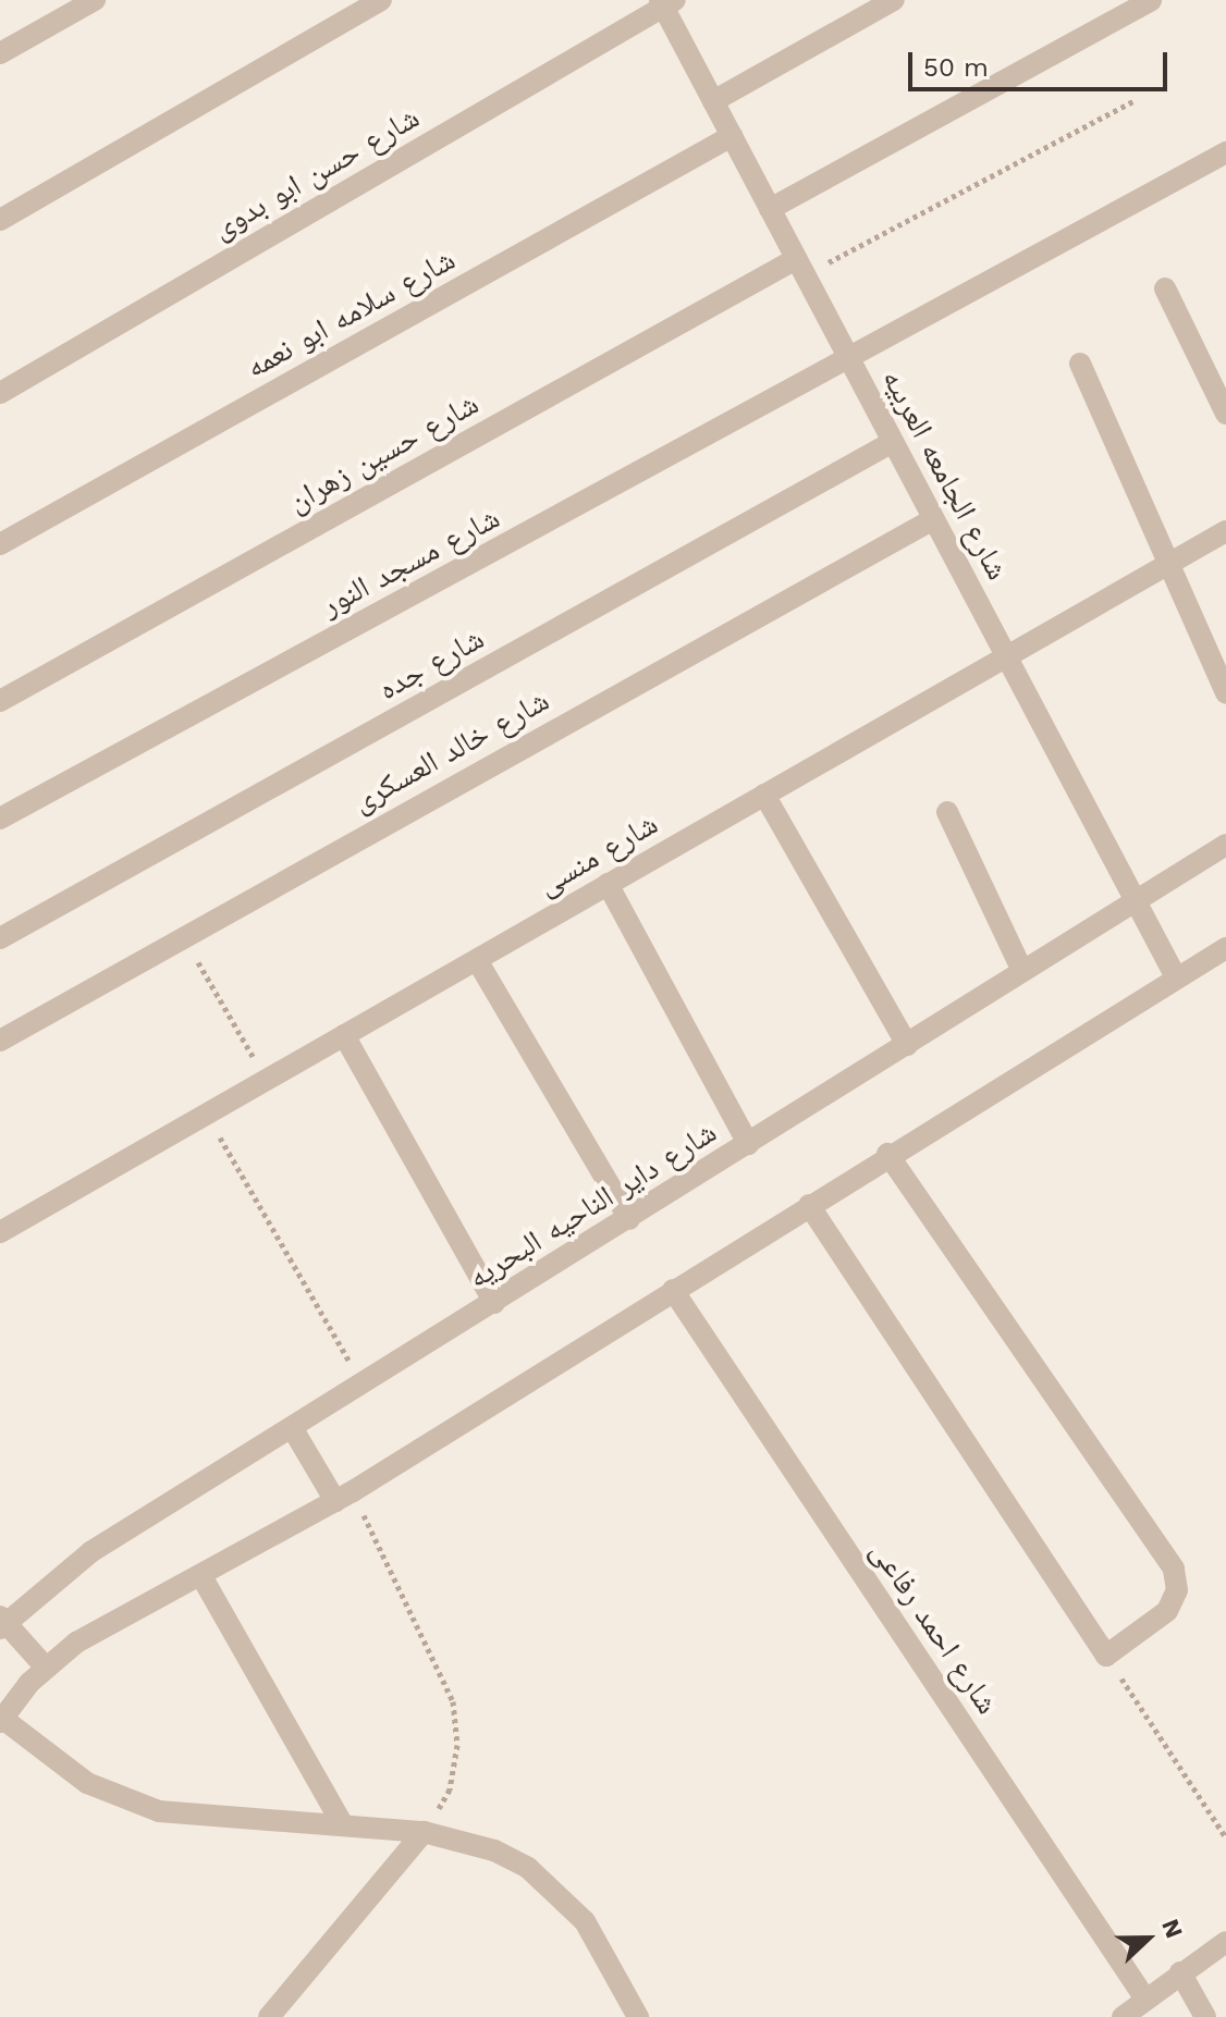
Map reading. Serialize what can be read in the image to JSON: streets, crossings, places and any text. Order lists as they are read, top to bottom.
{
  "streets": {
    "street": [
      "شارع حسن ابو بدوى",
      "شارع سلامه ابو نعمه",
      "شارع حسين زهران",
      "شارع الجامعه العربيه",
      "شارع مسجد النور",
      "شارع جده",
      "شارع خالد العسكرى",
      "شارع منسى",
      "شارع داير الناحيه البحريه",
      "شارع احمد رفاعى"
    ]
  },
  "crossings": [
    ["شارع حسن ابو بدوى", "شارع الجامعه العربيه"],
    ["شارع سلامه ابو نعمه", "شارع الجامعه العربيه"],
    ["شارع حسين زهران", "شارع الجامعه العربيه"],
    ["شارع الجامعه العربيه", "شارع مسجد النور"],
    ["شارع الجامعه العربيه", "شارع جده"],
    ["شارع الجامعه العربيه", "شارع خالد العسكرى"],
    ["شارع الجامعه العربيه", "شارع منسى"],
    ["شارع الجامعه العربيه", "شارع داير الناحيه البحريه"]
  ],
  "scale_bar": "50 m",
  "north": "right"
}
